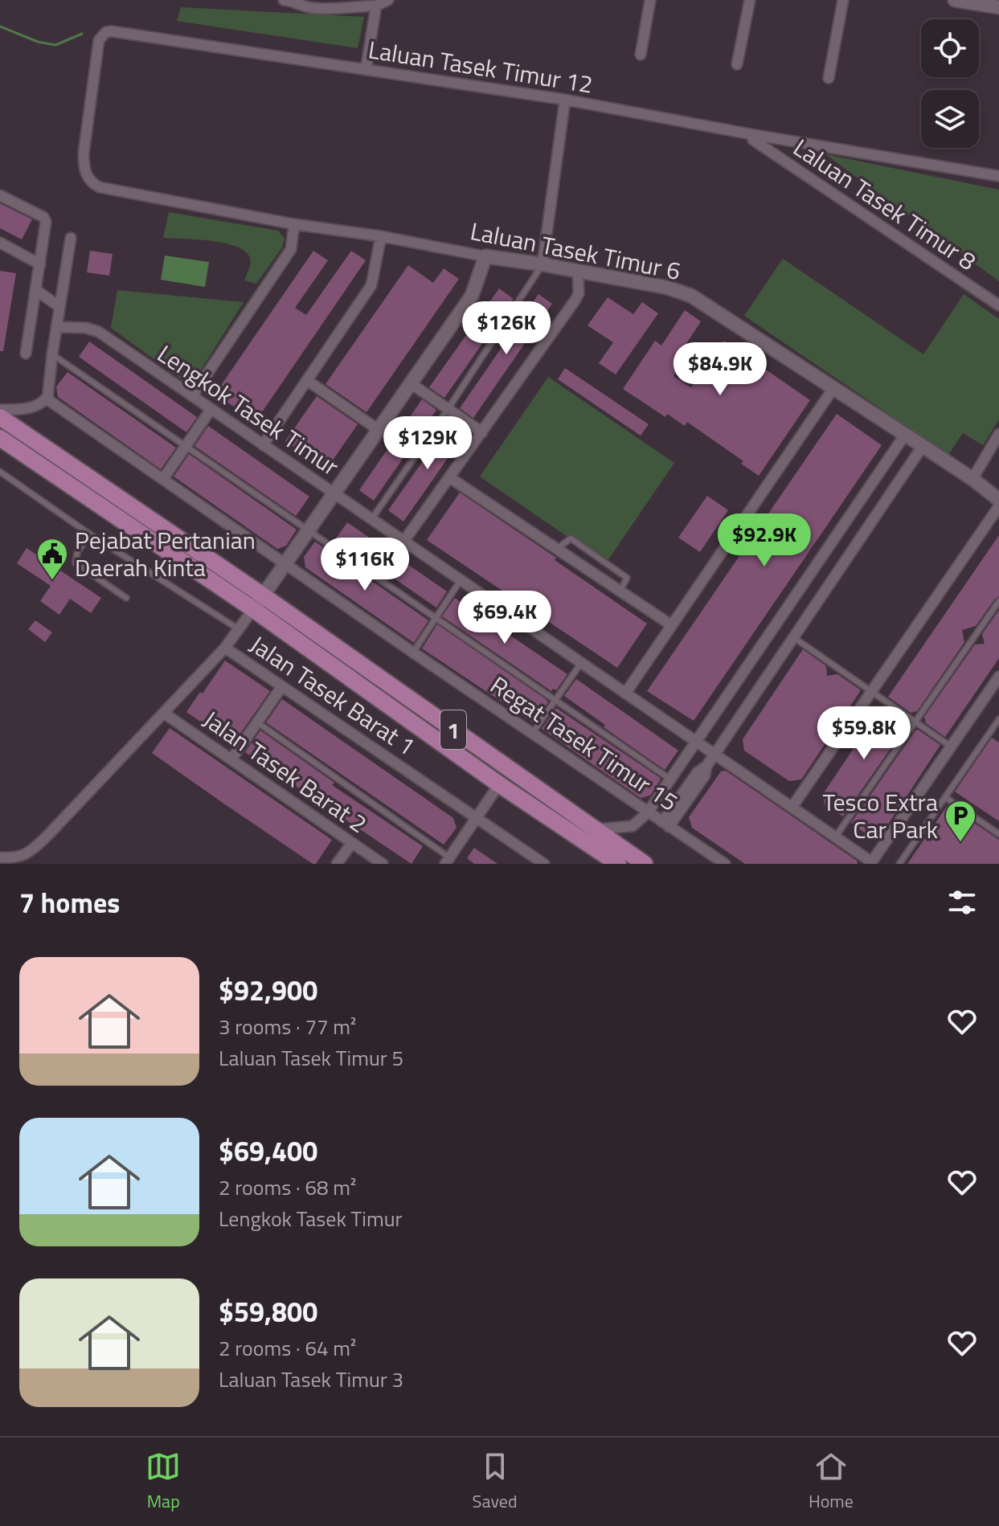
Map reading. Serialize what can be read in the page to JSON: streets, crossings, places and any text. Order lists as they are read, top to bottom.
{
  "streets": {
    "main road": ["1"],
    "street": [
      "Laluan Tasek Timur 12",
      "Laluan Tasek Timur 8",
      "Laluan Tasek Timur 6",
      "Lengkok Tasek Timur",
      "Jalan Tasek Barat 1",
      "Regat Tasek Timur 15",
      "Jalan Tasek Barat 2"
    ]
  },
  "crossings": [
    ["Laluan Tasek Timur 12", "Laluan Tasek Timur 8"],
    ["Laluan Tasek Timur 12", "Laluan Tasek Timur 6"]
  ],
  "places": {
    "public building": ["Pejabat Pertanian Daerah Kinta"],
    "parking": ["Tesco Extra Car Park"]
  },
  "page": {
    "price": [
      "$126K",
      "$84.9K",
      "$129K",
      "$92.9K",
      "$116K",
      "$69.4K",
      "$59.8K"
    ],
    "heading": "7 homes",
    "list": [
      {
        "name": "$92,900",
        "note": "3 rooms · 77 m² · Laluan Tasek Timur 5"
      },
      {
        "name": "$69,400",
        "note": "2 rooms · 68 m² · Lengkok Tasek Timur"
      },
      {
        "name": "$59,800",
        "note": "2 rooms · 64 m² · Laluan Tasek Timur 3"
      }
    ],
    "tabs": ["Map", "Saved", "Home"]
  }
}
